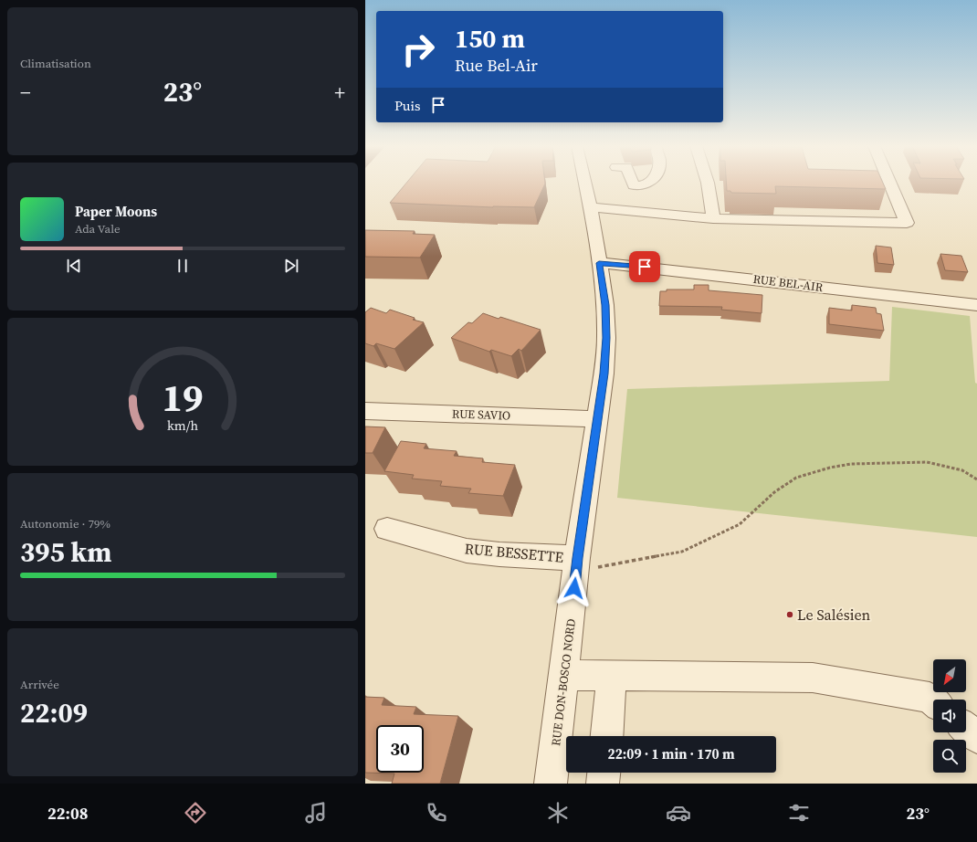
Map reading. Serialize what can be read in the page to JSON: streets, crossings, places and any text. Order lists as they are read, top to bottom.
{
  "streets": {
    "street": [
      "RUE BEL-AIR",
      "RUE SAVIO",
      "RUE BESSETTE",
      "RUE DON-BOSCO NORD"
    ]
  },
  "crossings": [
    ["RUE BEL-AIR", "RUE DON-BOSCO NORD"],
    ["RUE SAVIO", "RUE DON-BOSCO NORD"],
    ["RUE BESSETTE", "RUE DON-BOSCO NORD"]
  ],
  "places": ["Le Salésien"],
  "north": "bottom left",
  "page": {
    "tile": [
      "Climatisation",
      ["Autonomie · 79%", "395 km"],
      ["Arrivée", "22:09"]
    ],
    "turn": ["150 m", "Rue Bel-Air"],
    "heat": ["−", "23°", "+"],
    "then": "Puis",
    "song": ["Paper Moons", "Ada Vale"],
    "limit": "30",
    "trip": "22:09 · 1 min · 170 m",
    "tabs": ["22:08", "23°"],
    "gauge": ["19", "km/h"]
  }
}
